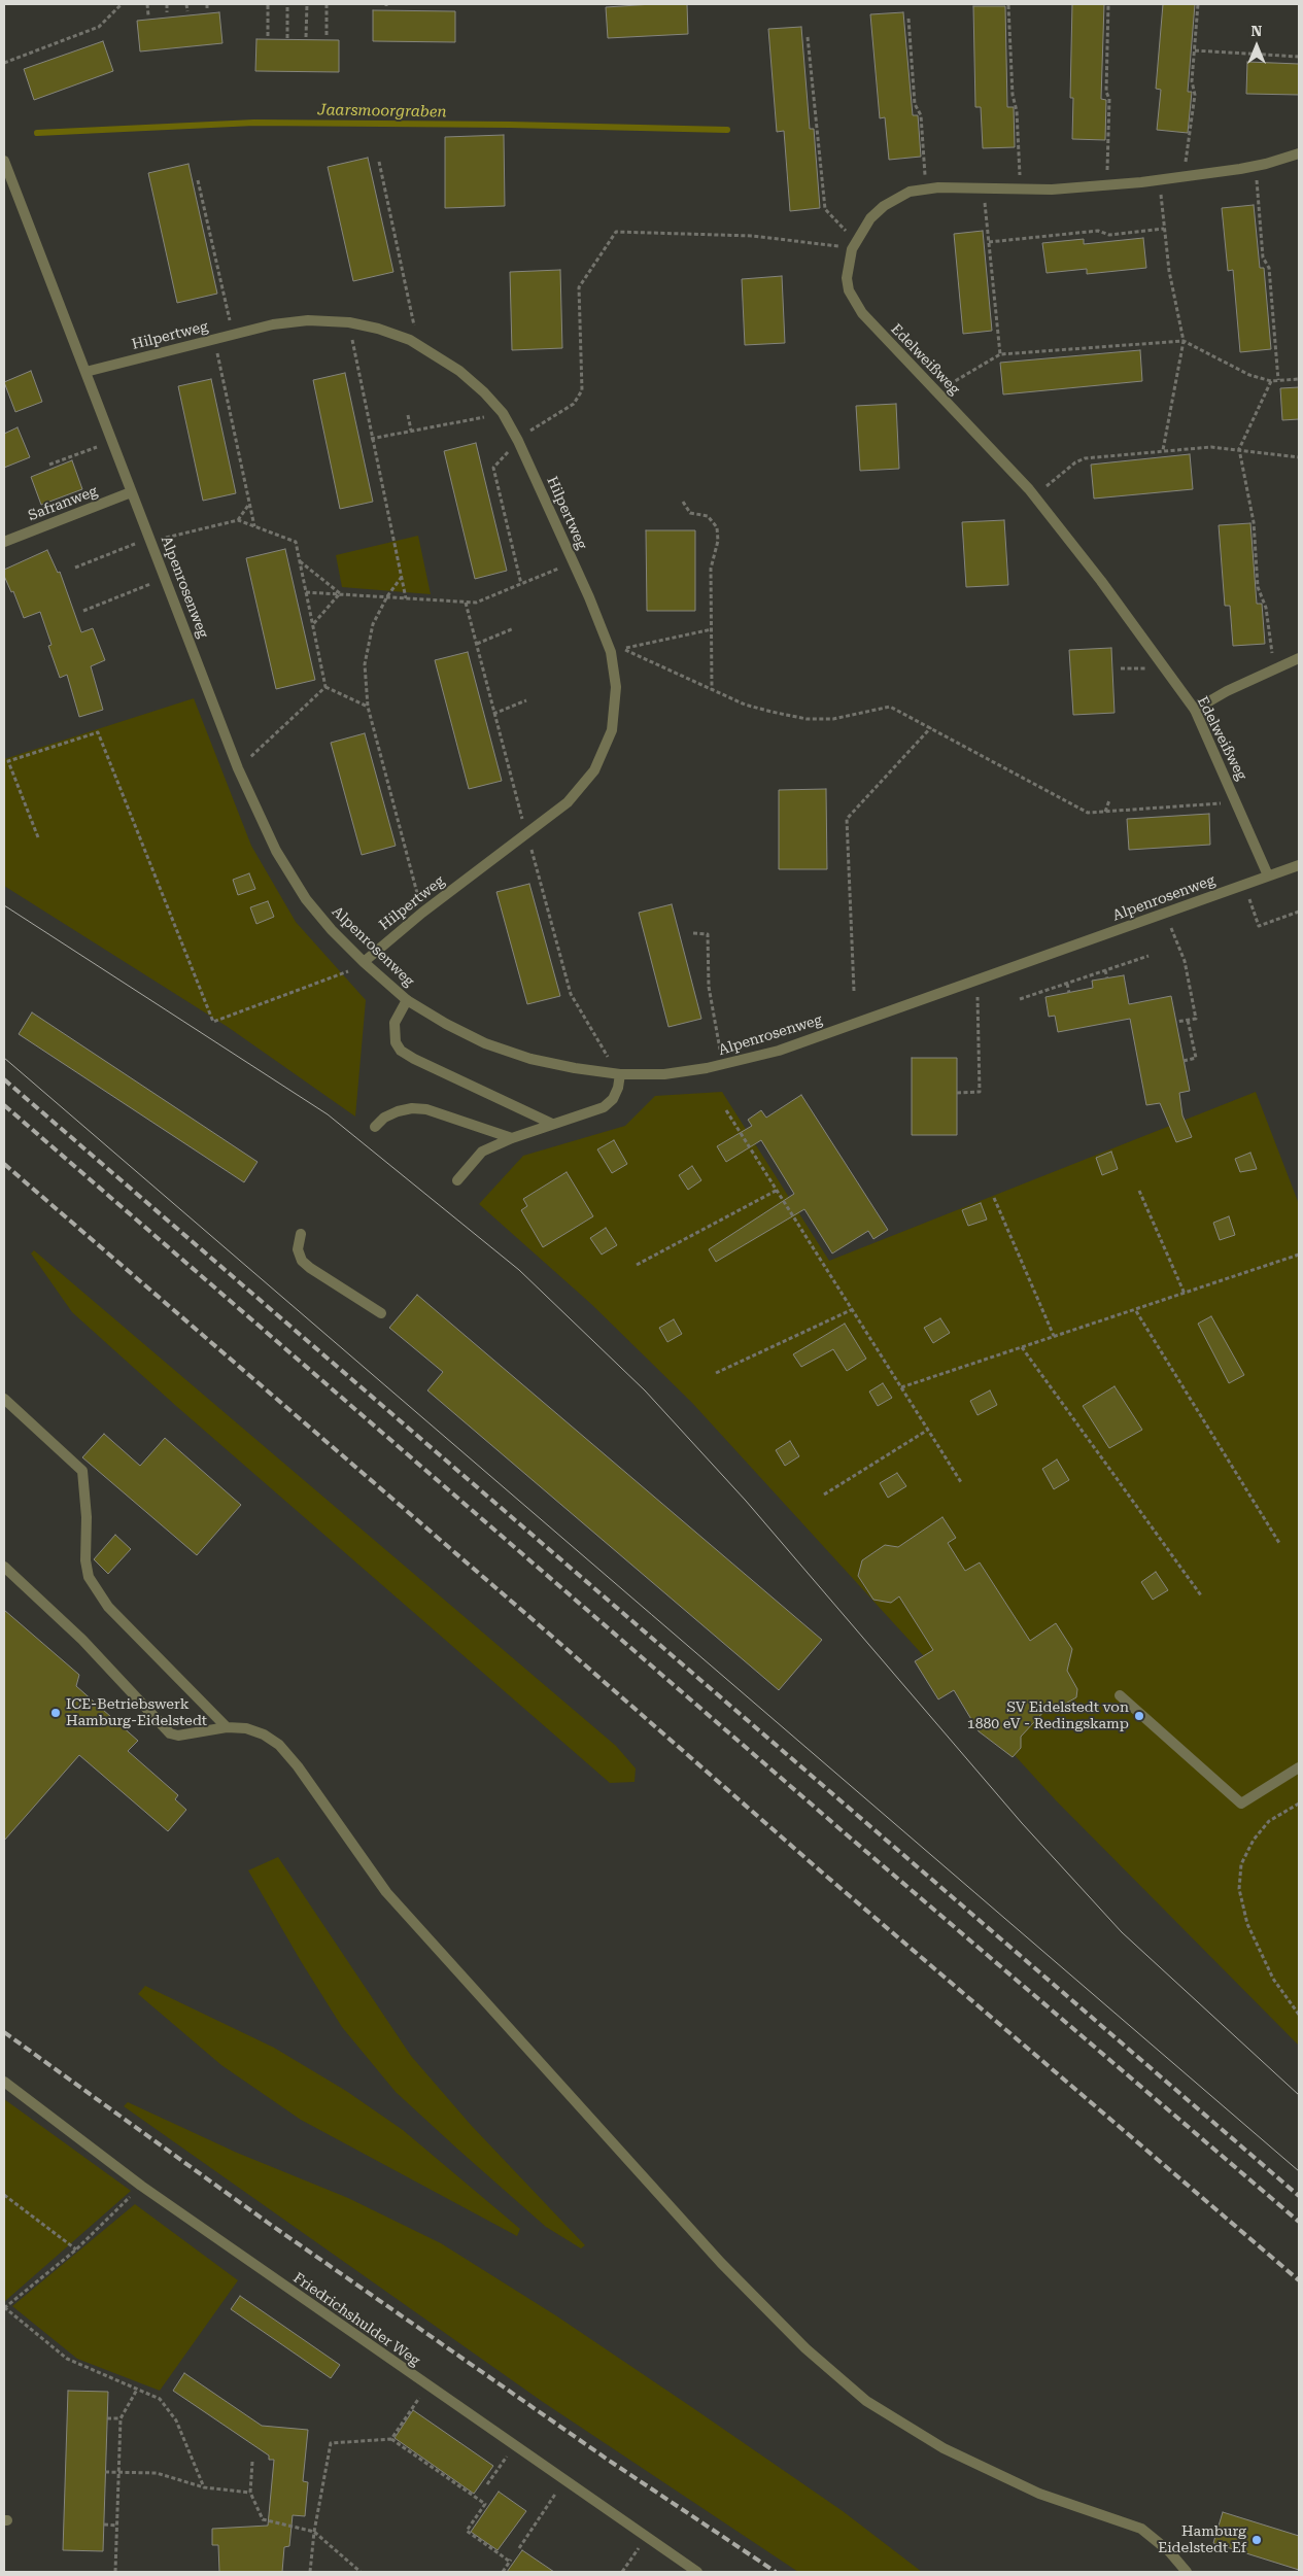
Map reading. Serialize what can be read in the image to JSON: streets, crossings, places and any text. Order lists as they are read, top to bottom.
{
  "streets": {
    "street": [
      "Hilpertweg",
      "Edelweißweg",
      "Safranweg",
      "Alpenrosenweg",
      "Friedrichshulder Weg"
    ]
  },
  "crossings": [
    ["Hilpertweg", "Alpenrosenweg"],
    ["Edelweißweg", "Alpenrosenweg"],
    ["Safranweg", "Alpenrosenweg"]
  ],
  "water": ["Jaarsmoorgraben"],
  "places": ["ICE-Betriebswerk Hamburg-Eidelstedt", "SV Eidelstedt von 1880 eV - Redingskamp", "Hamburg Eidelstedt Ef"],
  "north": "top"
}
